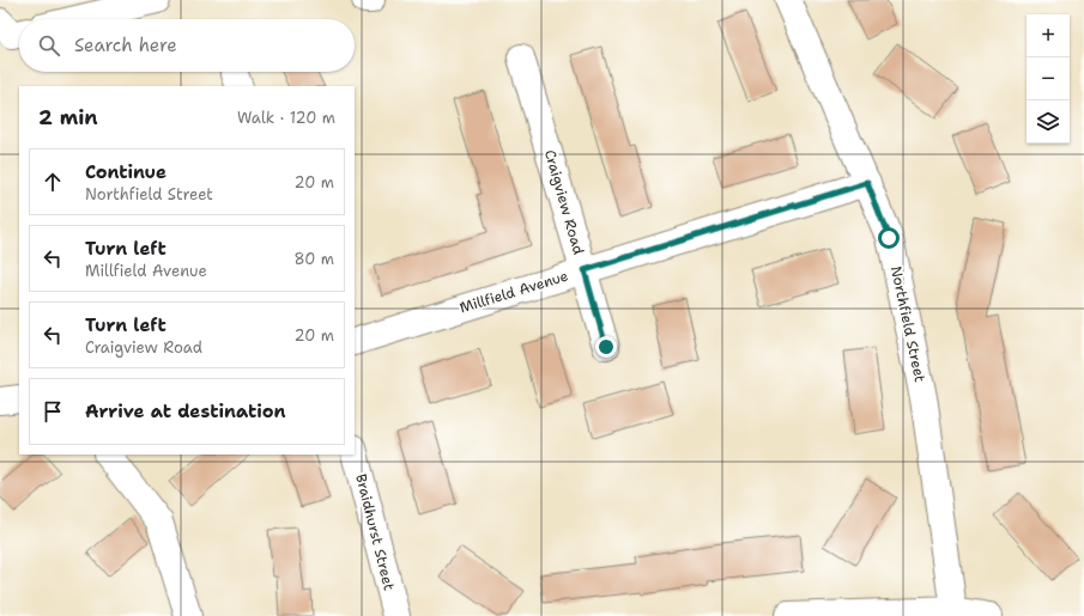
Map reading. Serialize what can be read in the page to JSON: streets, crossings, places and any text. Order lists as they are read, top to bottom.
{
  "streets": {
    "street": [
      "Craigview Road",
      "Millfield Avenue",
      "Northfield Street",
      "Braidhurst Street"
    ]
  },
  "crossings": [
    ["Craigview Road", "Millfield Avenue"],
    ["Millfield Avenue", "Northfield Street"]
  ],
  "page": {
    "map_buttons": ["+", "−"],
    "search": "Search here",
    "heading": ["2 min", "Walk · 120 m"],
    "list": [
      ["Continue", "Northfield Street", "20 m"],
      ["Turn left", "Millfield Avenue", "80 m"],
      ["Turn left", "Craigview Road", "20 m"],
      "Arrive at destination"
    ]
  }
}
